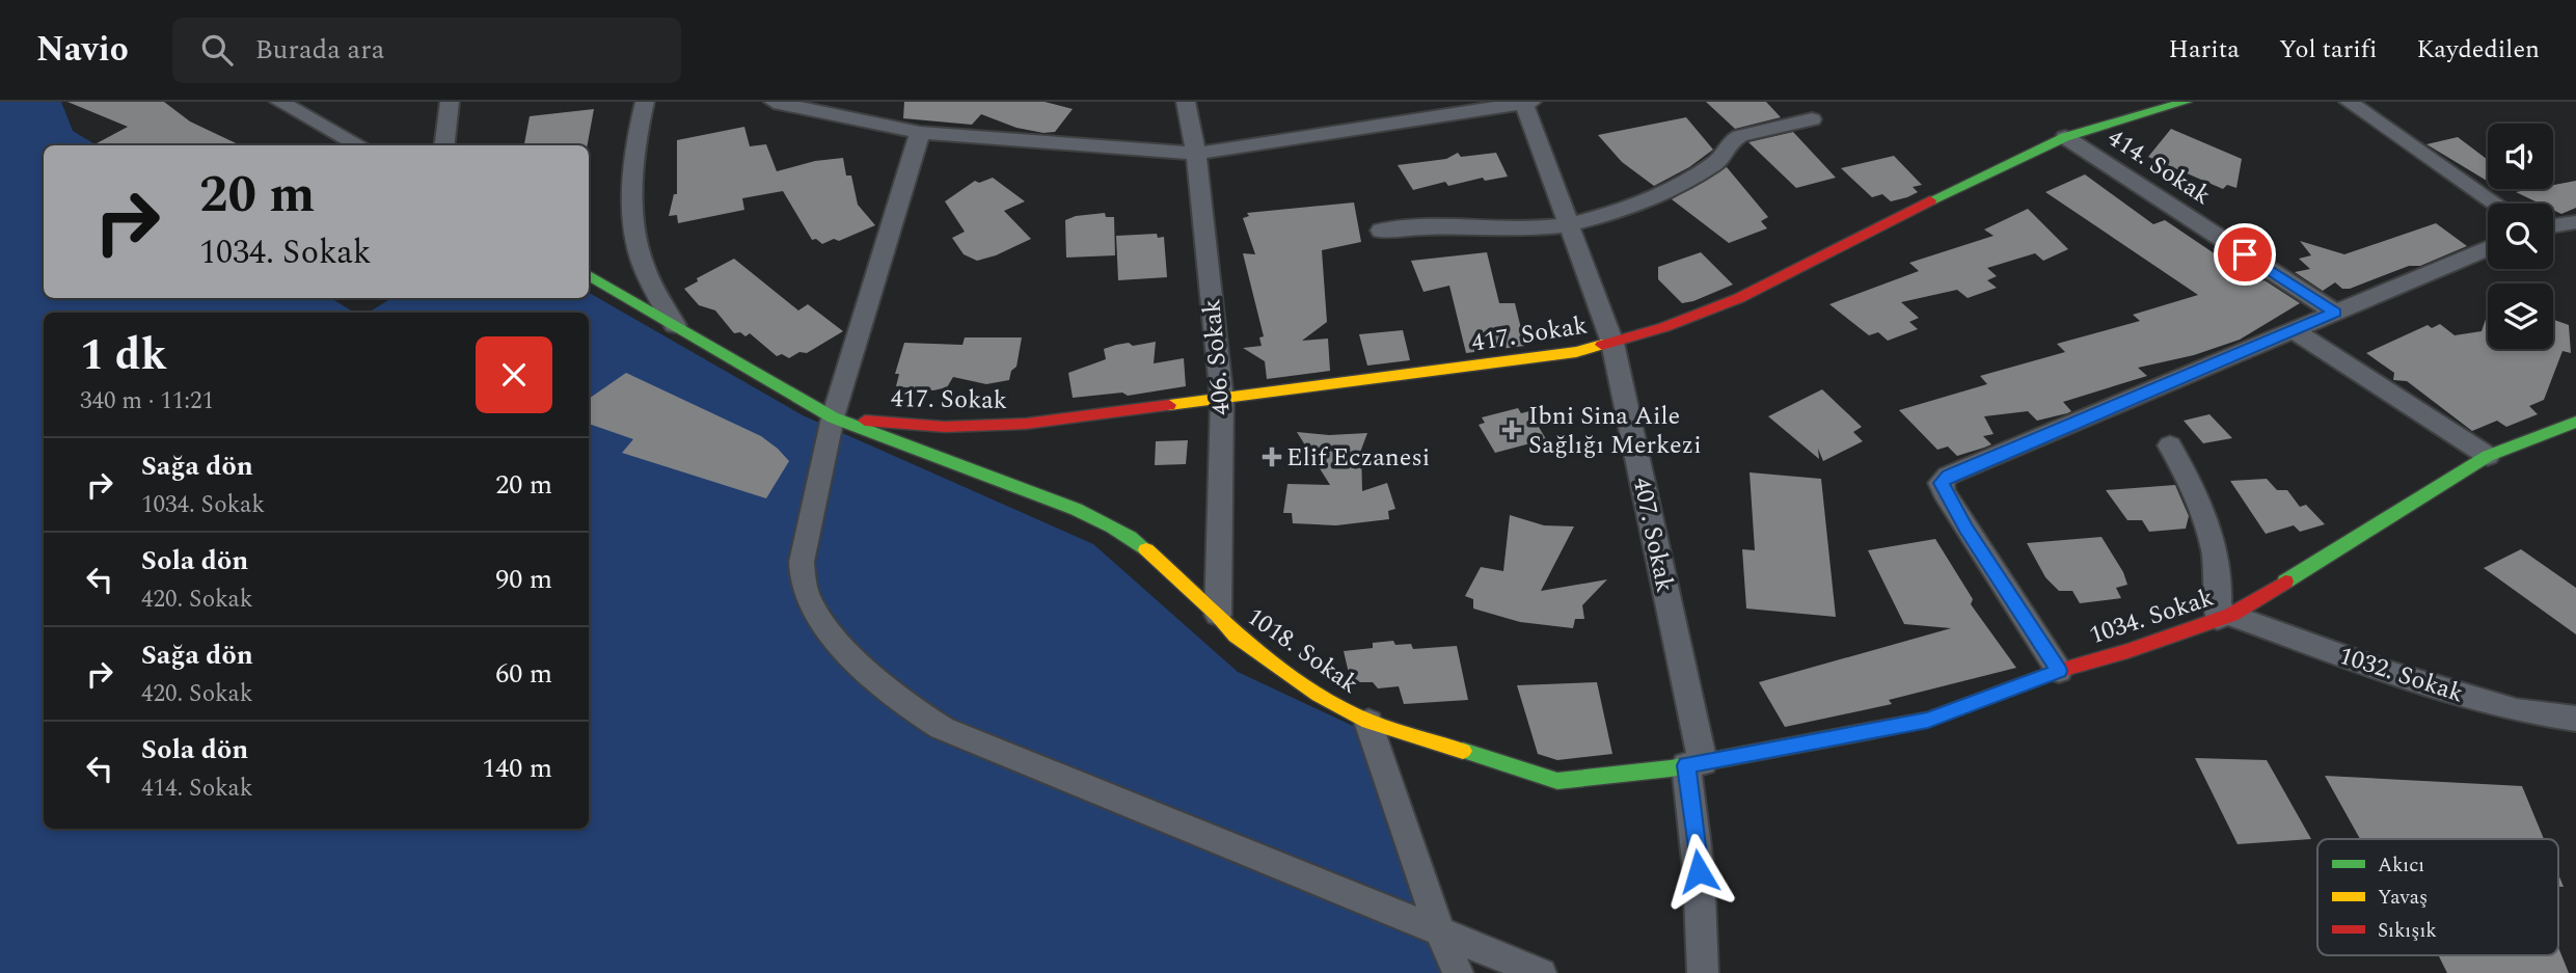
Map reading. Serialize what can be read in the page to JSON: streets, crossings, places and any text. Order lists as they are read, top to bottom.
{
  "streets": {
    "street": [
      "414. Sokak",
      "417. Sokak",
      "406. Sokak",
      "407. Sokak",
      "1034. Sokak",
      "1018. Sokak",
      "1032. Sokak"
    ]
  },
  "crossings": [
    ["414. Sokak", "417. Sokak"],
    ["417. Sokak", "406. Sokak"],
    ["417. Sokak", "407. Sokak"],
    ["417. Sokak", "1018. Sokak"],
    ["406. Sokak", "1018. Sokak"],
    ["407. Sokak", "1034. Sokak"],
    ["407. Sokak", "1018. Sokak"],
    ["1034. Sokak", "1018. Sokak"],
    ["1034. Sokak", "1032. Sokak"]
  ],
  "places": {
    "health": ["Ibni Sina Aile Sağlığı Merkezi", "Elif Eczanesi"]
  },
  "legend": ["Akıcı", "Yavaş", "Sıkışık"],
  "page": {
    "header": "Navio",
    "search": "Burada ara",
    "nav": ["Harita", "Yol tarifi", "Kaydedilen"],
    "turn": ["20 m", "1034. Sokak"],
    "heading": ["1 dk", "340 m · 11:21"],
    "list": [
      {
        "name": "Sağa dön",
        "note": "1034. Sokak",
        "value": "20 m"
      },
      {
        "name": "Sola dön",
        "note": "420. Sokak",
        "value": "90 m"
      },
      {
        "name": "Sağa dön",
        "note": "420. Sokak",
        "value": "60 m"
      },
      {
        "name": "Sola dön",
        "note": "414. Sokak",
        "value": "140 m"
      }
    ]
  }
}
